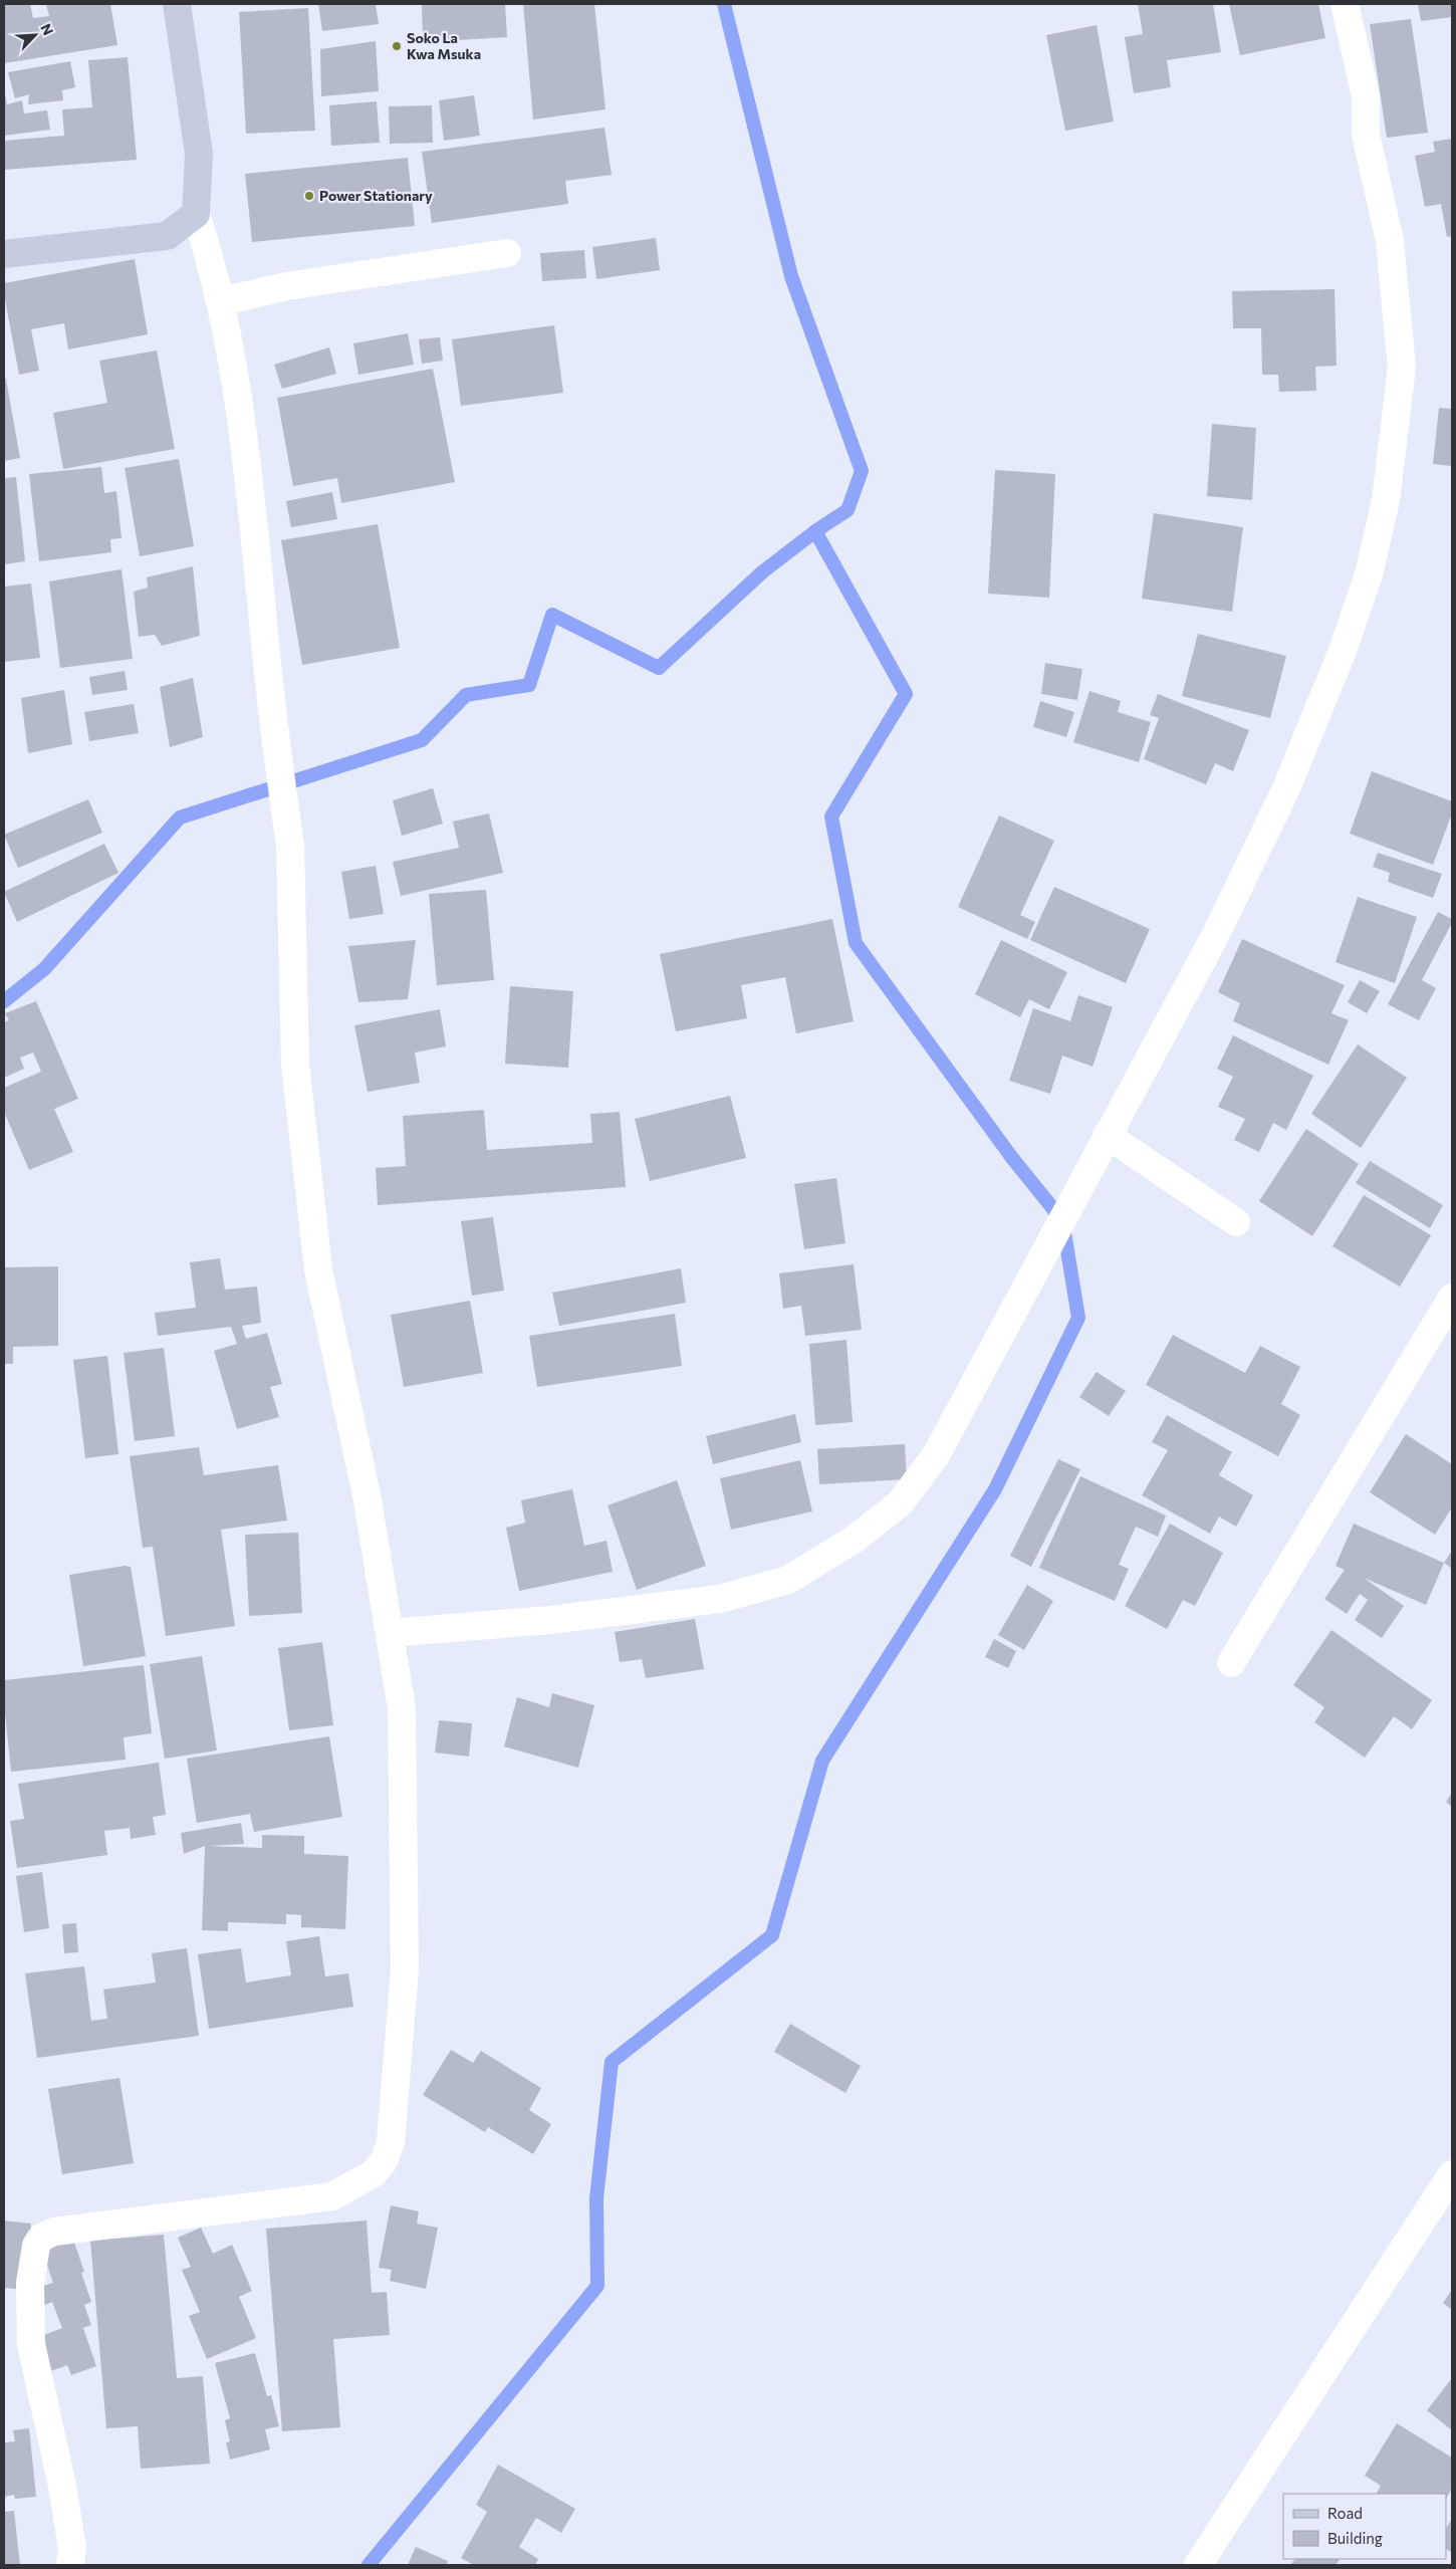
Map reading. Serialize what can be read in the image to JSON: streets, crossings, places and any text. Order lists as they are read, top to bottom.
{
  "places": ["Soko La Kwa Msuka", "Power Stationary"],
  "legend": ["Road", "Building"],
  "north": "top right"
}
